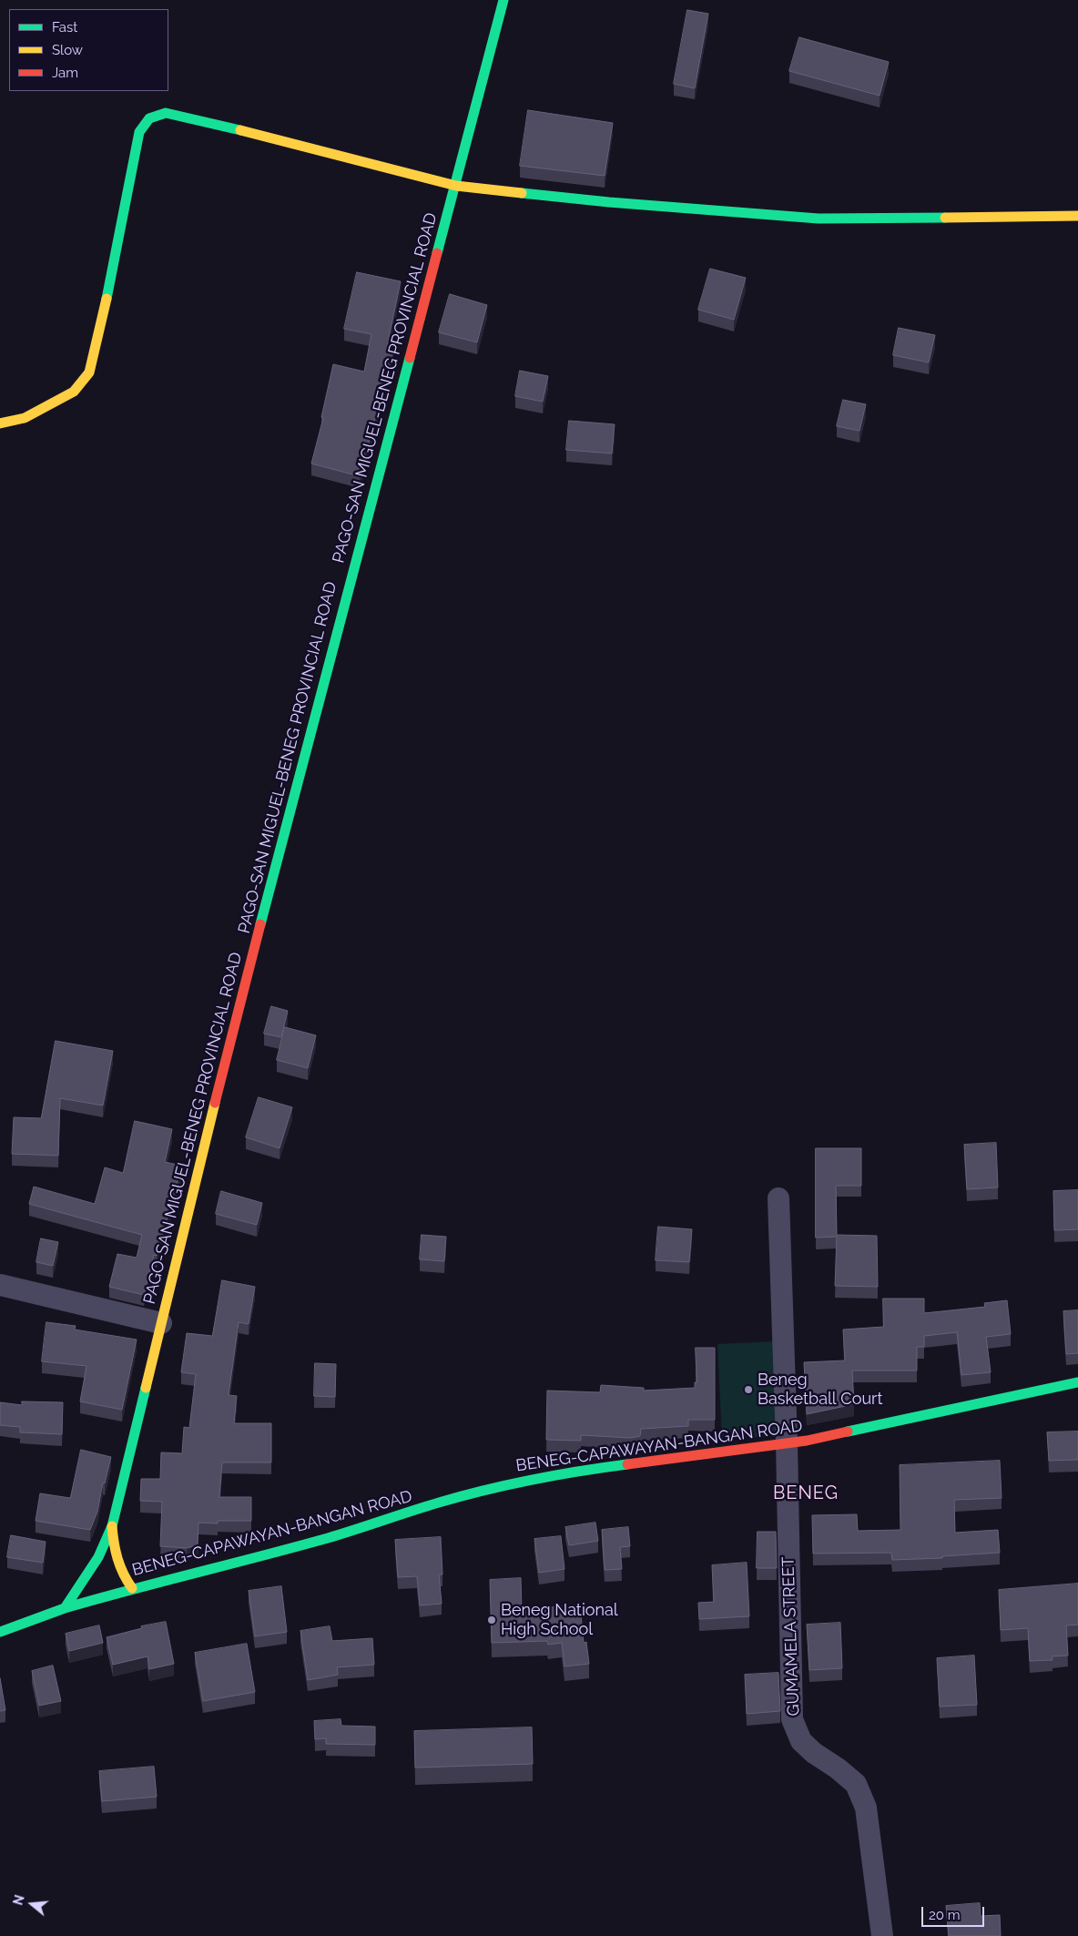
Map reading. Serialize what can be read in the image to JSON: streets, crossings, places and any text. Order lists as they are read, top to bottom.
{
  "streets": {
    "street": ["PAGO-SAN MIGUEL-BENEG PROVINCIAL ROAD", "BENEG-CAPAWAYAN-BANGAN ROAD", "GUMAMELA STREET"]
  },
  "crossings": [
    ["BENEG-CAPAWAYAN-BANGAN ROAD", "GUMAMELA STREET"]
  ],
  "districts": ["BENEG"],
  "places": ["Beneg Basketball Court", "Beneg National High School"],
  "legend": ["Fast", "Slow", "Jam"],
  "scale_bar": "20 m",
  "north": "left"
}
